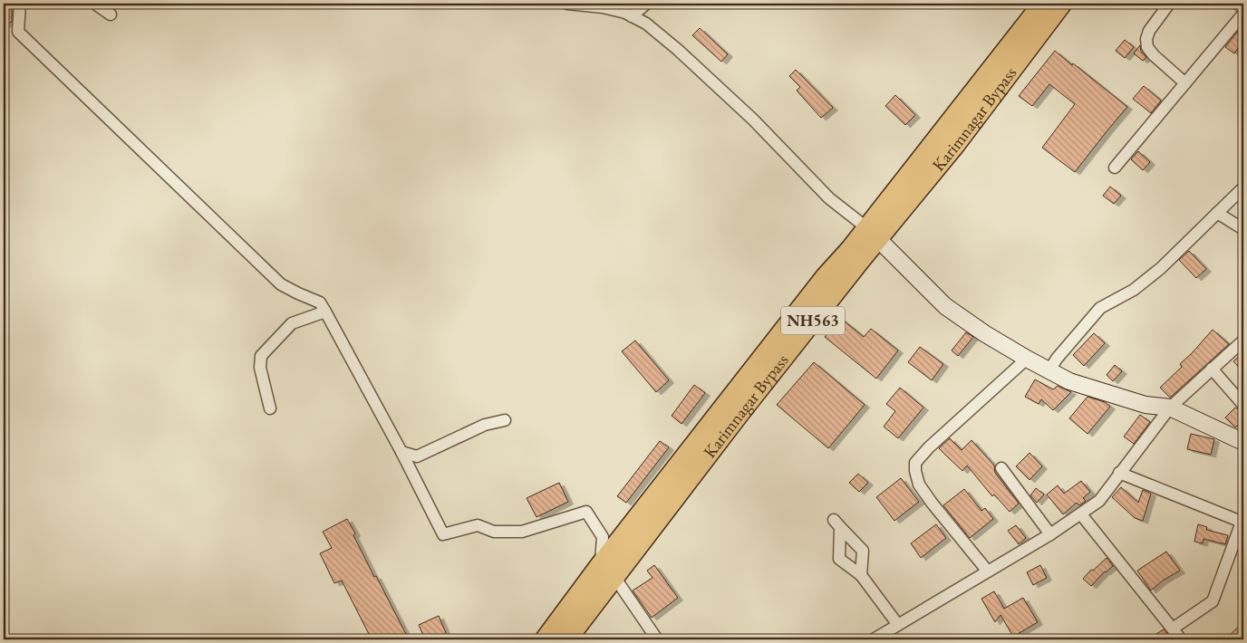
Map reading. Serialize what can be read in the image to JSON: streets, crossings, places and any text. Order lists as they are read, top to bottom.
{
  "streets": {
    "highway": ["Karimnagar Bypass", "NH563"]
  },
  "crossings": [
    ["Karimnagar Bypass", "NH563"]
  ]
}
